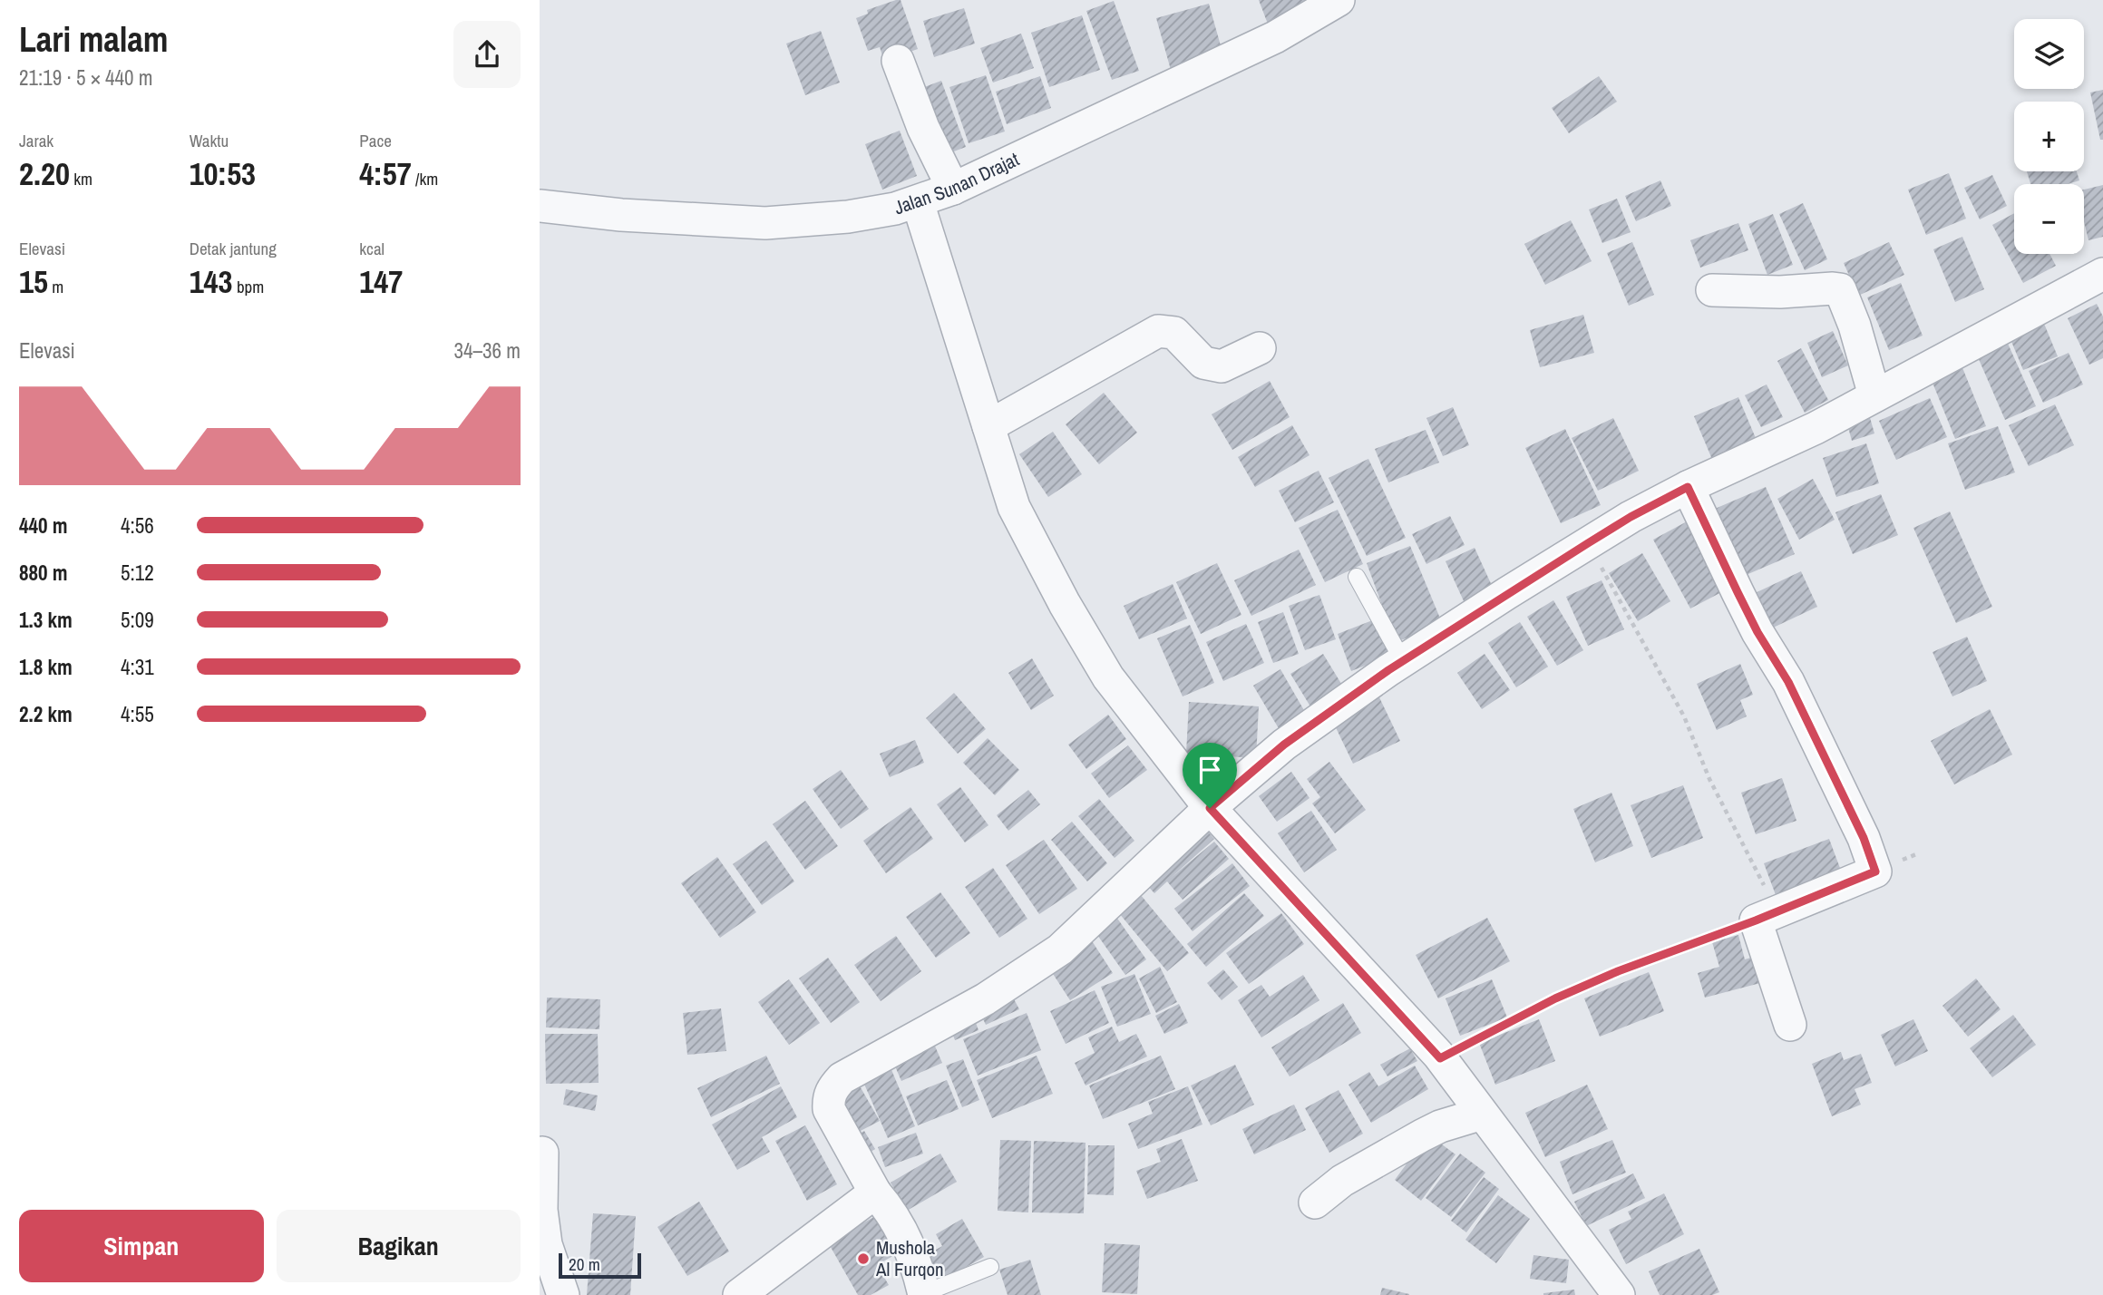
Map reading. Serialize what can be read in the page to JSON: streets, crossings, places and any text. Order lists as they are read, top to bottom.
{
  "streets": {
    "street": ["Jalan Sunan Drajat"]
  },
  "places": ["Mushola Al Furqon"],
  "scale_bar": "20 m",
  "page": {
    "heading": ["Lari malam", "21:19 · 5 × 440 m"],
    "map_buttons": ["+", "−"],
    "stats": [
      ["Jarak", "2.20 km"],
      ["Waktu", "10:53"],
      ["Pace", "4:57 /km"],
      ["Elevasi", "15 m"],
      ["Detak jantung", "143 bpm"],
      ["kcal", "147"]
    ],
    "chart": ["Elevasi", "34–36 m"],
    "list": [
      {
        "name": "440 m",
        "note": "4:56"
      },
      {
        "name": "880 m",
        "note": "5:12"
      },
      {
        "name": "1.3 km",
        "note": "5:09"
      },
      {
        "name": "1.8 km",
        "note": "4:31"
      },
      {
        "name": "2.2 km",
        "note": "4:55"
      }
    ],
    "buttons": ["Simpan", "Bagikan"],
    "scale": "20 m"
  }
}
